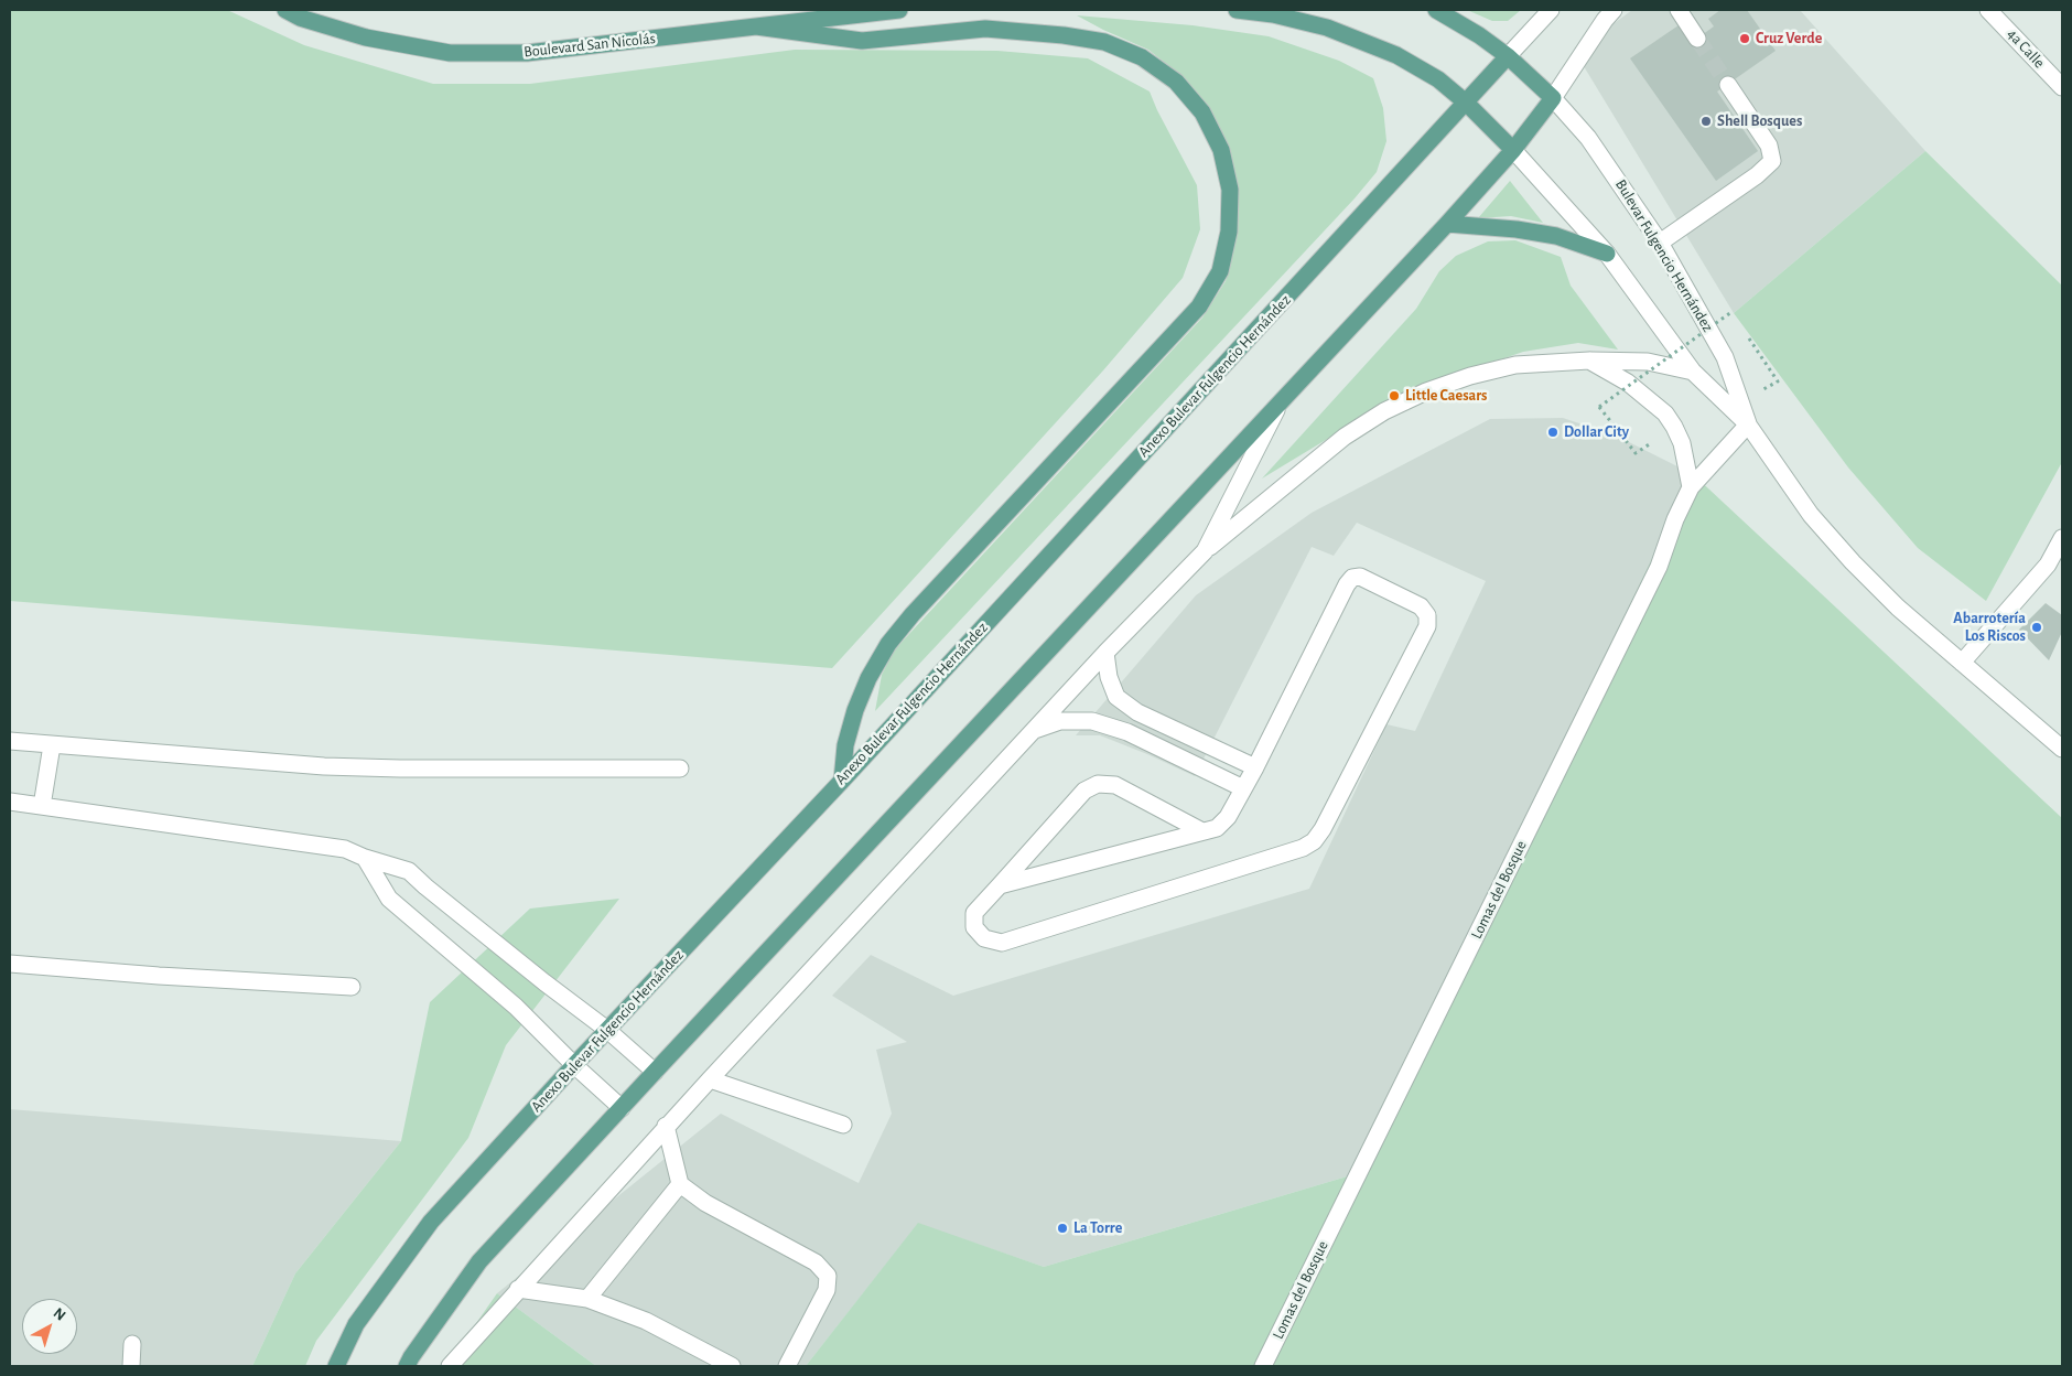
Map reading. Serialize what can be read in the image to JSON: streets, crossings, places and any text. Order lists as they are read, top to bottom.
{
  "streets": {
    "main road": ["Boulevard San Nicolás", "Bulevar Fulgencio Hernández", "Anexo Bulevar Fulgencio Hernández"],
    "street": ["4a Calle", "Lomas del Bosque"]
  },
  "crossings": [
    ["Bulevar Fulgencio Hernández", "Anexo Bulevar Fulgencio Hernández"],
    ["Bulevar Fulgencio Hernández", "Lomas del Bosque"]
  ],
  "places": [
    "Cruz Verde",
    "Shell Bosques",
    "Little Caesars",
    "Dollar City",
    "Abarrotería Los Riscos",
    "La Torre"
  ],
  "north": "top right"
}
